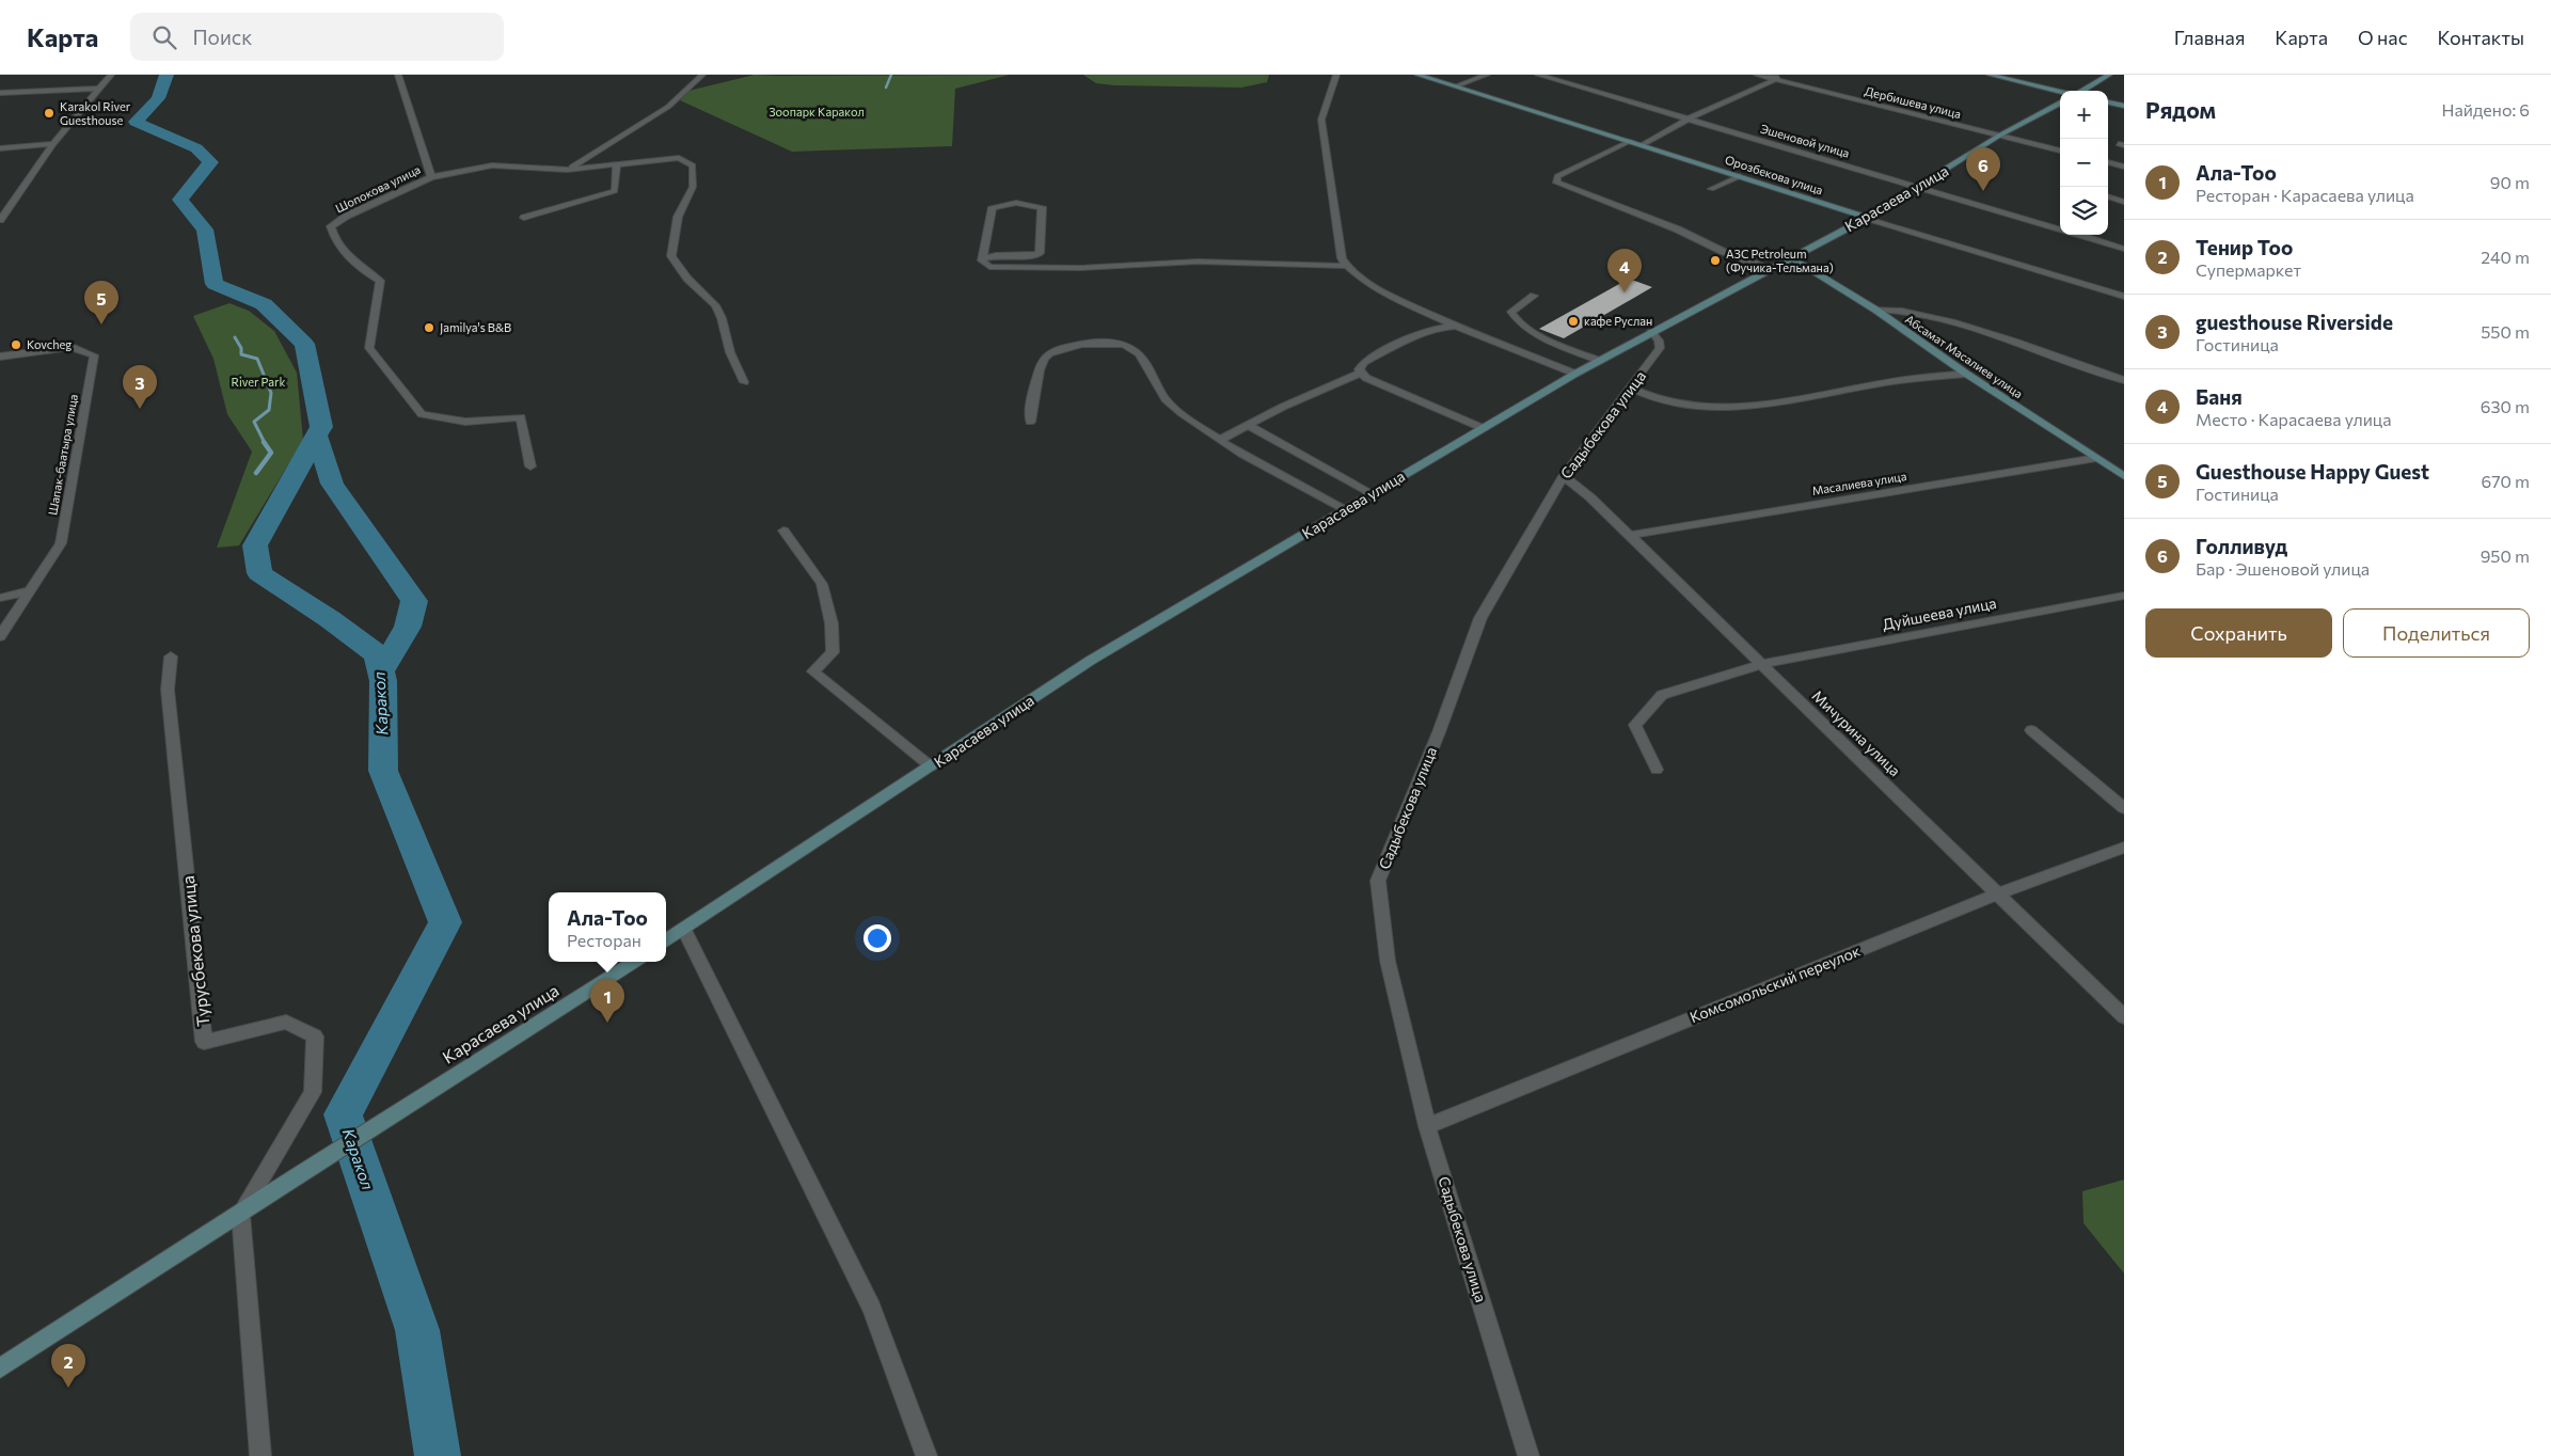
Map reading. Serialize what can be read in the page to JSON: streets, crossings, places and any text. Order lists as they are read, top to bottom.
{
  "streets": {
    "street": [
      "Дербишева улица",
      "Эшеновой улица",
      "Орозбекова улица",
      "Шопокова улица",
      "Карасаева улица",
      "Абсамат Масалиев улица",
      "Садыбекова улица",
      "Шапак-баатыра улица",
      "Масалиева улица",
      "Дуйшеева улица",
      "Мичурина улица",
      "Турусбекова улица",
      "Комсомольский переулок"
    ]
  },
  "crossings": [
    ["Дербишева улица", "Карасаева улица"],
    ["Эшеновой улица", "Карасаева улица"],
    ["Орозбекова улица", "Карасаева улица"],
    ["Карасаева улица", "Абсамат Масалиев улица"],
    ["Карасаева улица", "Садыбекова улица"],
    ["Карасаева улица", "Турусбекова улица"],
    ["Абсамат Масалиев улица", "Масалиева улица"],
    ["Садыбекова улица", "Мичурина улица"],
    ["Садыбекова улица", "Комсомольский переулок"],
    ["Масалиева улица", "Мичурина улица"],
    ["Дуйшеева улица", "Мичурина улица"],
    ["Мичурина улица", "Комсомольский переулок"]
  ],
  "water": ["Каракол"],
  "parks": ["Зоопарк Каракол", "River Park"],
  "places": [
    "Karakol River Guesthouse",
    "АЗС Petroleum (Фучика-Тельмана)",
    "кафе Руслан",
    "Jamilya's B&B",
    "Kovcheg"
  ],
  "page": {
    "header": "Карта",
    "search": "Поиск",
    "nav": [
      "Главная",
      "Карта",
      "О нас",
      "Контакты"
    ],
    "heading": ["Рядом", "Найдено: 6"],
    "map_buttons": ["+", "−"],
    "list": [
      {
        "mark": "1",
        "name": "Ала-Тоо",
        "note": "Ресторан · Карасаева улица",
        "value": "90 m"
      },
      {
        "mark": "2",
        "name": "Тенир Тоо",
        "note": "Супермаркет",
        "value": "240 m"
      },
      {
        "mark": "3",
        "name": "guesthouse Riverside",
        "note": "Гостиница",
        "value": "550 m"
      },
      {
        "mark": "4",
        "name": "Баня",
        "note": "Место · Карасаева улица",
        "value": "630 m"
      },
      {
        "mark": "5",
        "name": "Guesthouse Happy Guest",
        "note": "Гостиница",
        "value": "670 m"
      },
      {
        "mark": "6",
        "name": "Голливуд",
        "note": "Бар · Эшеновой улица",
        "value": "950 m"
      }
    ],
    "pins": [
      "6",
      "4",
      "5",
      "3",
      "1",
      "2"
    ],
    "buttons": ["Сохранить", "Поделиться"],
    "popup": ["Ала-Тоо", "Ресторан"]
  }
}
